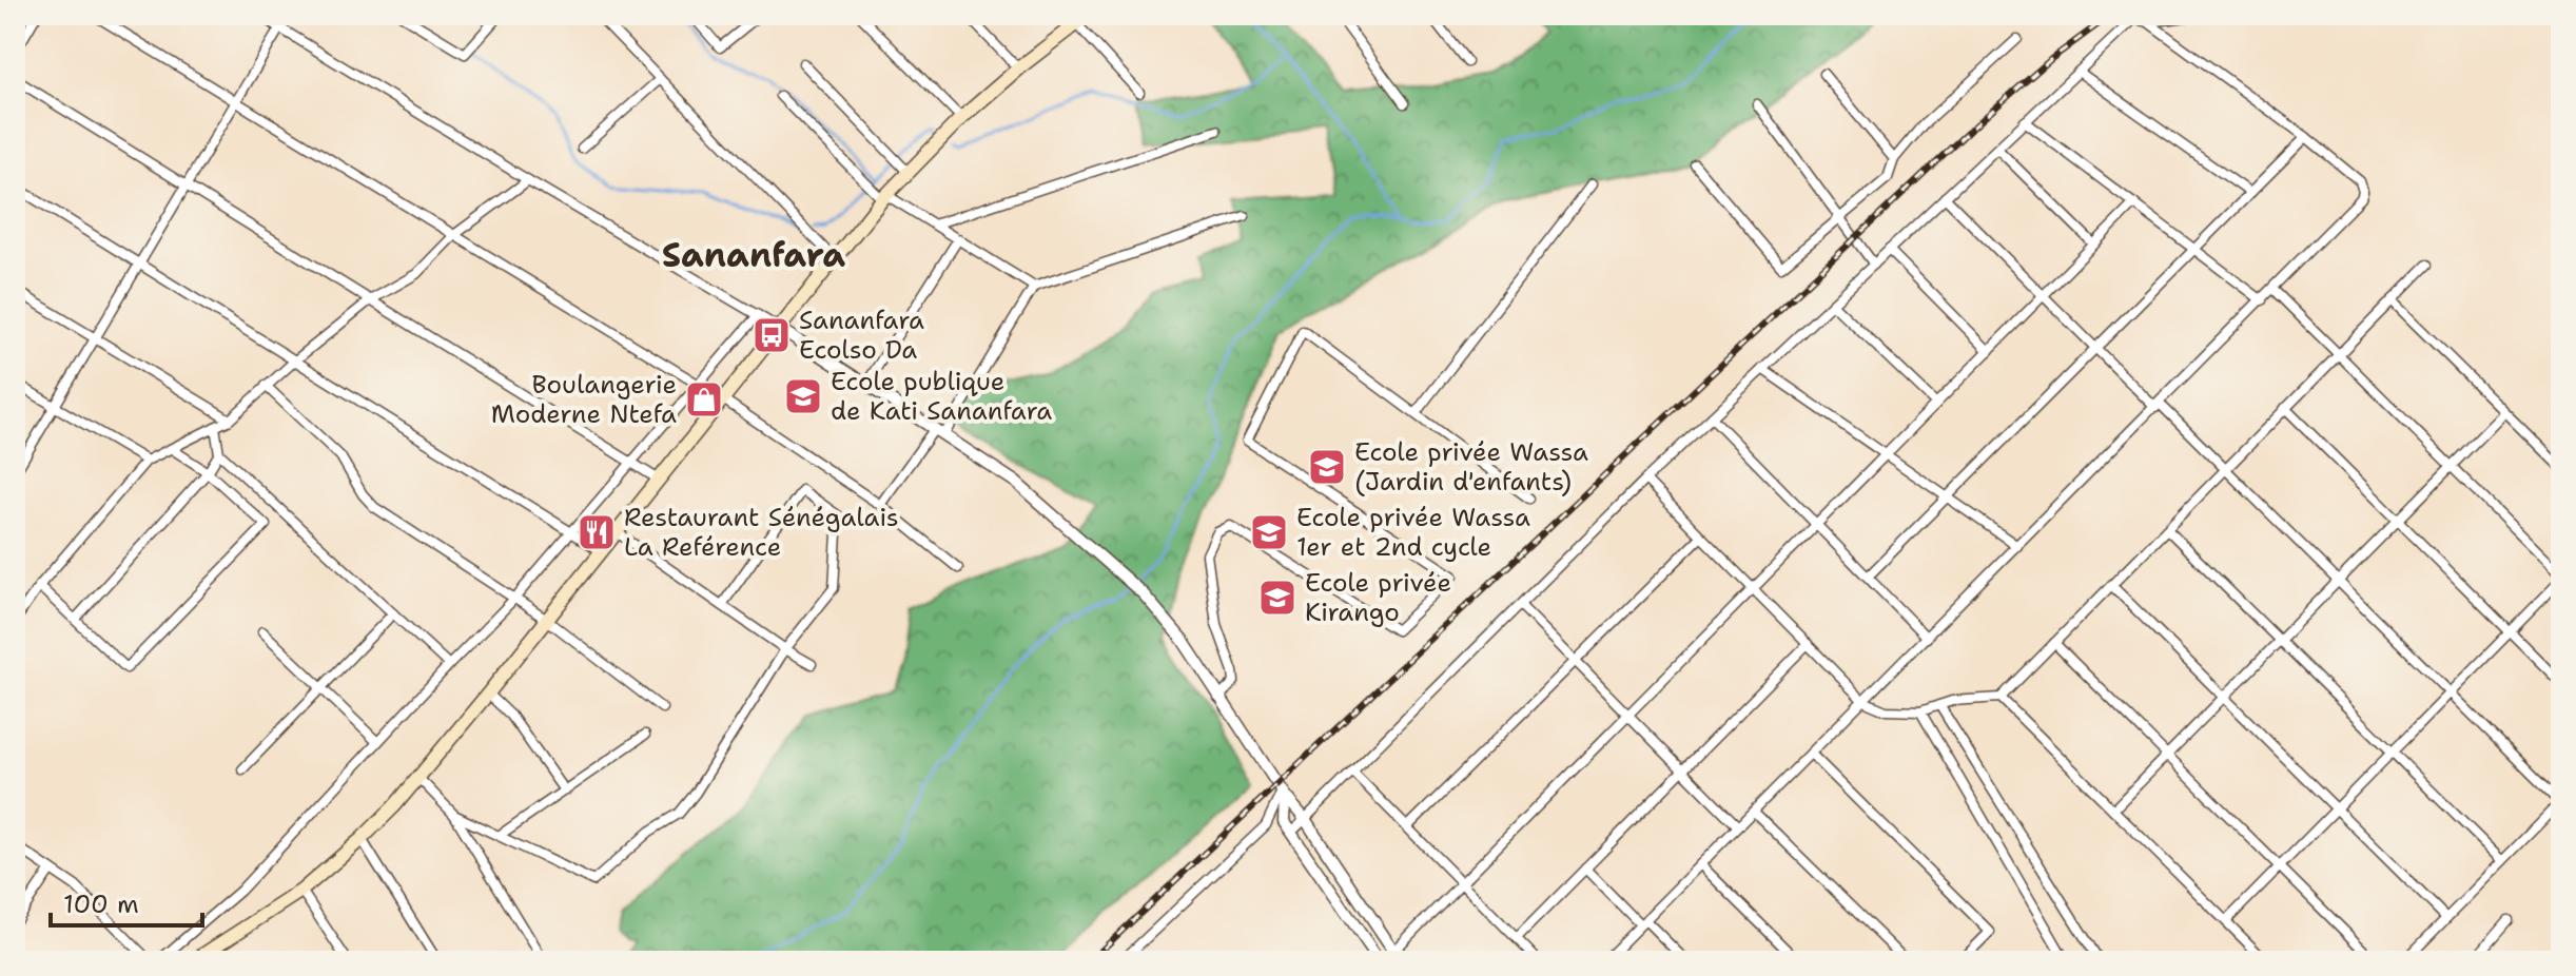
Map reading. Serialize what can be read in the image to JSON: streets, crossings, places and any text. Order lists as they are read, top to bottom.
{
  "districts": ["Sananfara"],
  "places": {
    "bus stop": ["Sananfara Ecolso Da"],
    "school or university": [
      "Ecole publique de Kati Sananfara",
      "Ecole privée Wassa (Jardin d'enfants)",
      "Ecole privée Wassa 1er et 2nd cycle",
      "Ecole privée Kirango"
    ],
    "shop": ["Boulangerie Moderne Ntefa"],
    "restaurant": ["Restaurant Sénégalais La Reférence"]
  },
  "scale_bar": "100 m"
}
